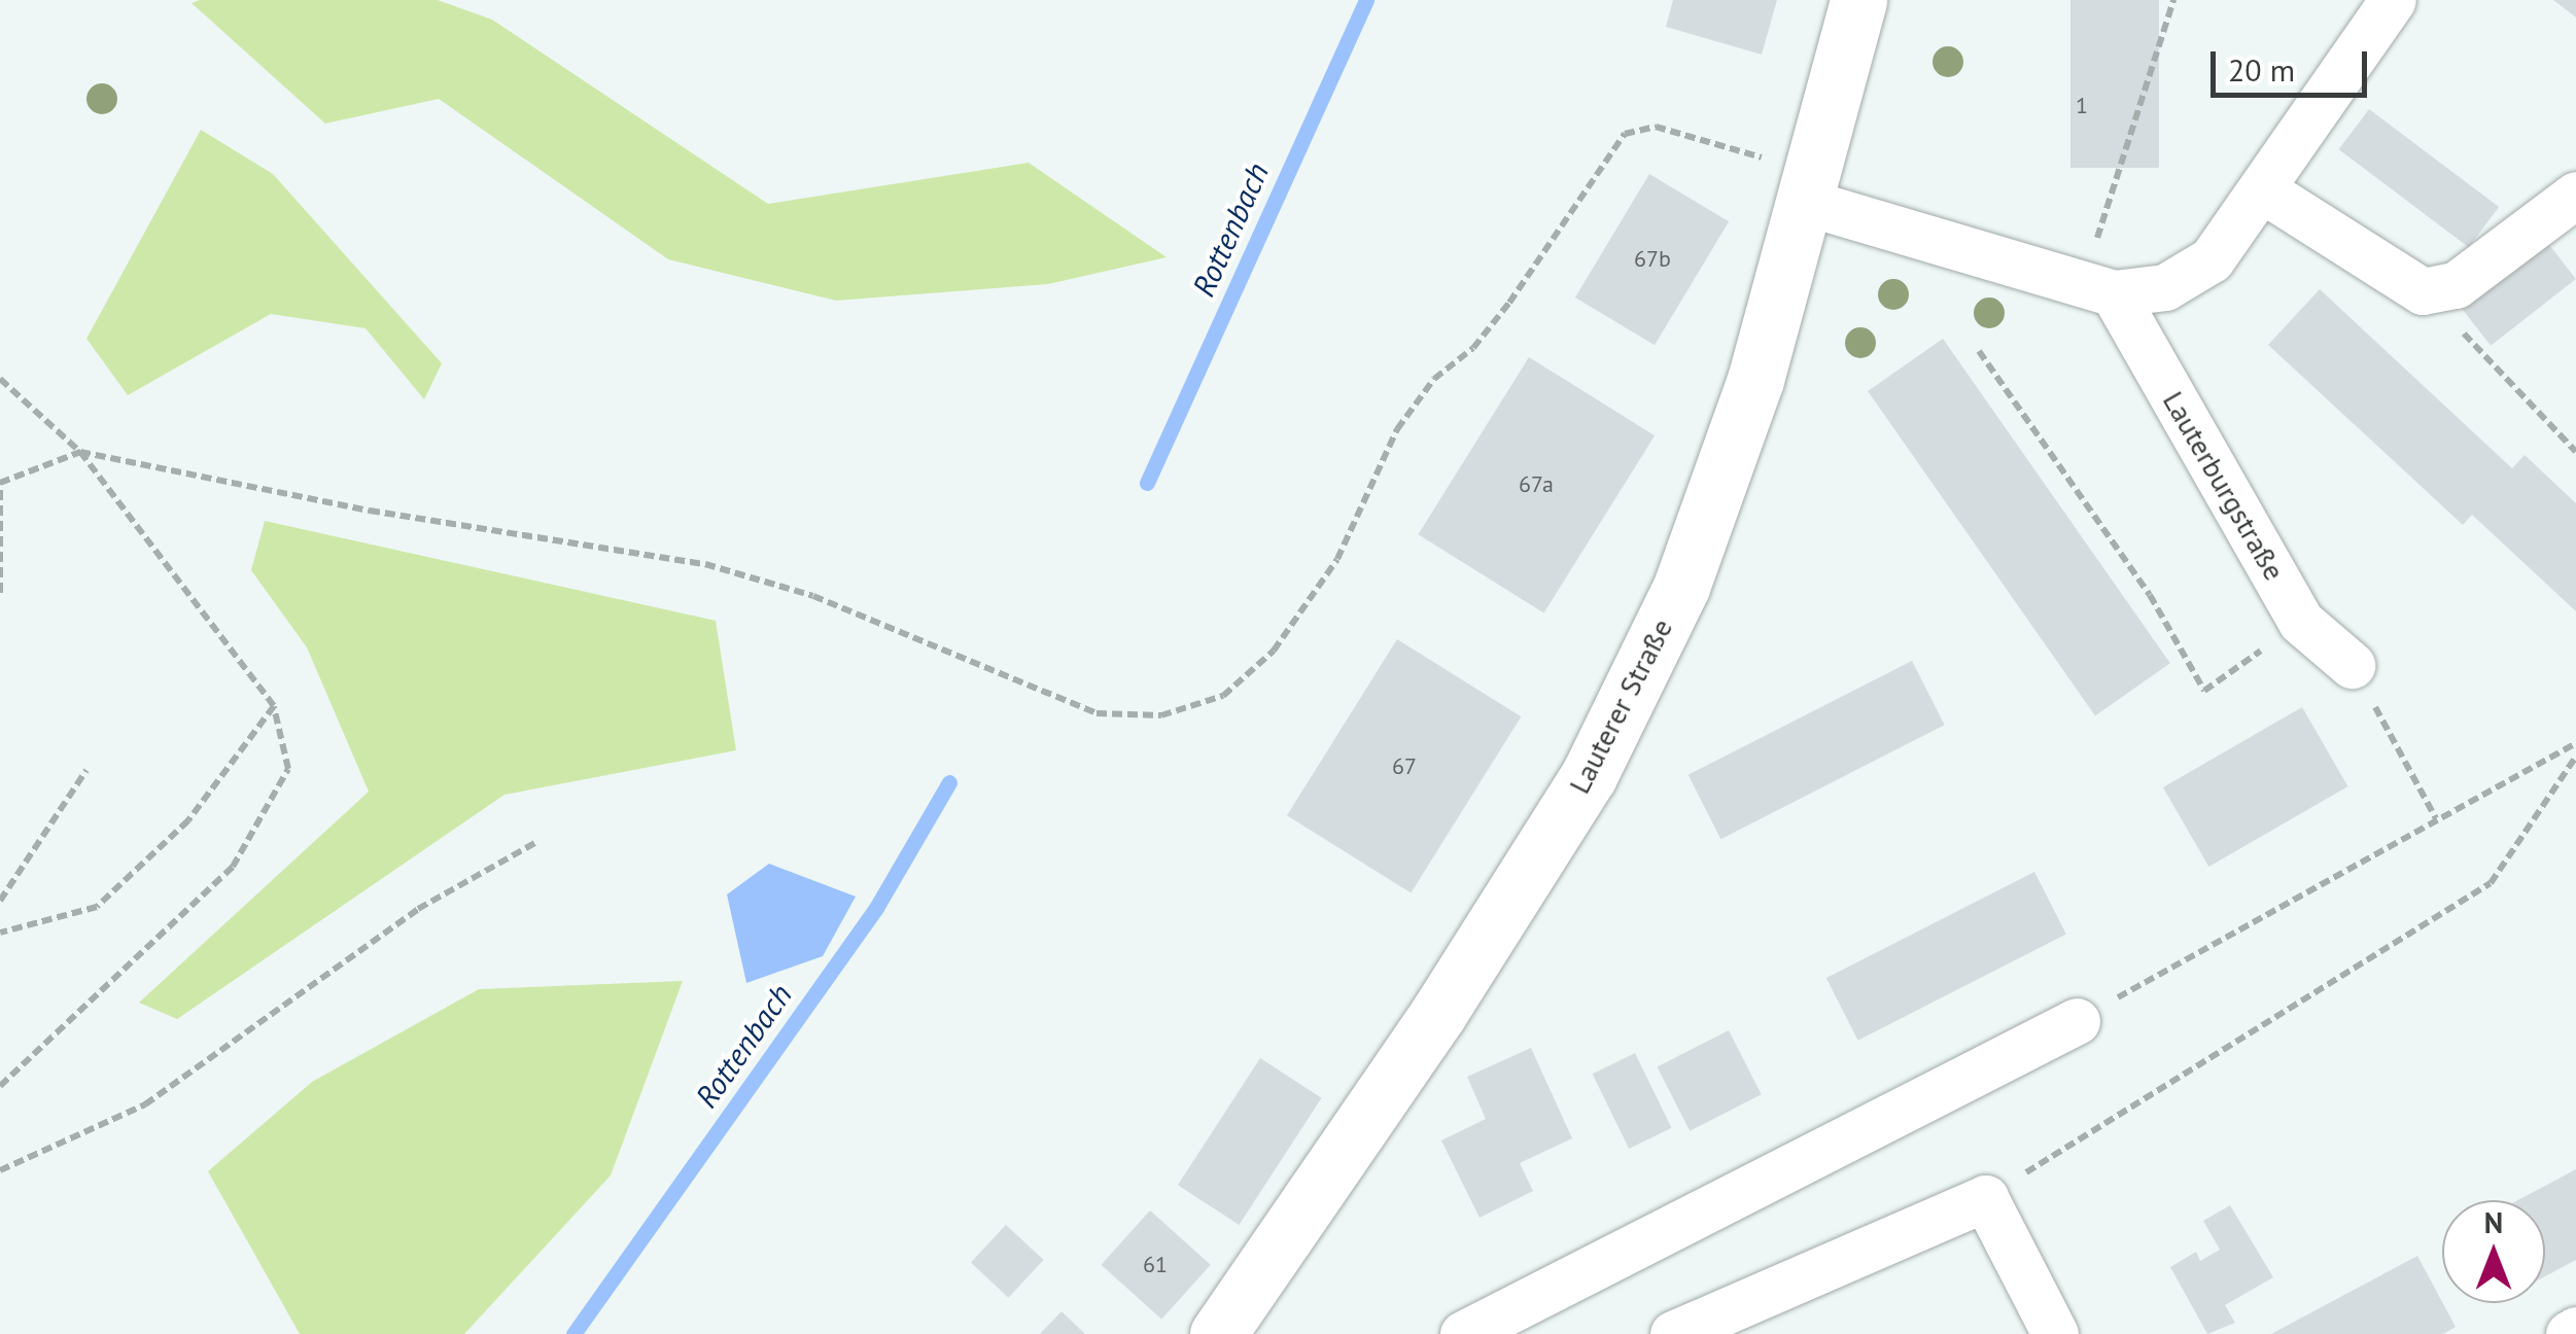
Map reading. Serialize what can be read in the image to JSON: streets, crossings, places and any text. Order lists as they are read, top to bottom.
{
  "streets": {
    "street": ["Lauterburgstraße", "Lauterer Straße"]
  },
  "water": ["Rottenbach"],
  "house_numbers": [
    "1",
    "67b",
    "67a",
    "67",
    "61"
  ],
  "scale_bar": "20 m",
  "north": "top"
}
